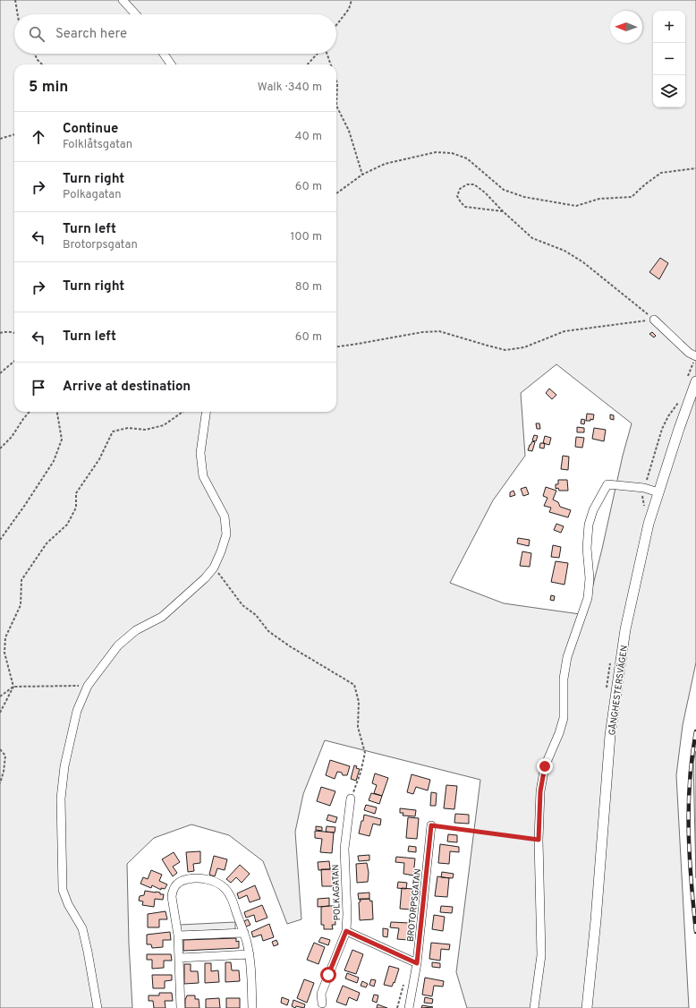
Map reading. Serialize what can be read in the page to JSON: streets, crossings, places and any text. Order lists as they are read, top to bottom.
{
  "streets": {
    "street": ["GÅNGHESTERSVÄGEN", "POLKAGATAN", "BROTORPSGATAN"]
  },
  "crossings": [
    ["POLKAGATAN", "BROTORPSGATAN"]
  ],
  "north": "left",
  "page": {
    "map_buttons": ["+", "−"],
    "search": "Search here",
    "heading": ["5 min", "Walk · 340 m"],
    "list": [
      ["Continue", "Folklåtsgatan", "40 m"],
      ["Turn right", "Polkagatan", "60 m"],
      ["Turn left", "Brotorpsgatan", "100 m"],
      ["Turn right", "80 m"],
      ["Turn left", "60 m"],
      "Arrive at destination"
    ]
  }
}
